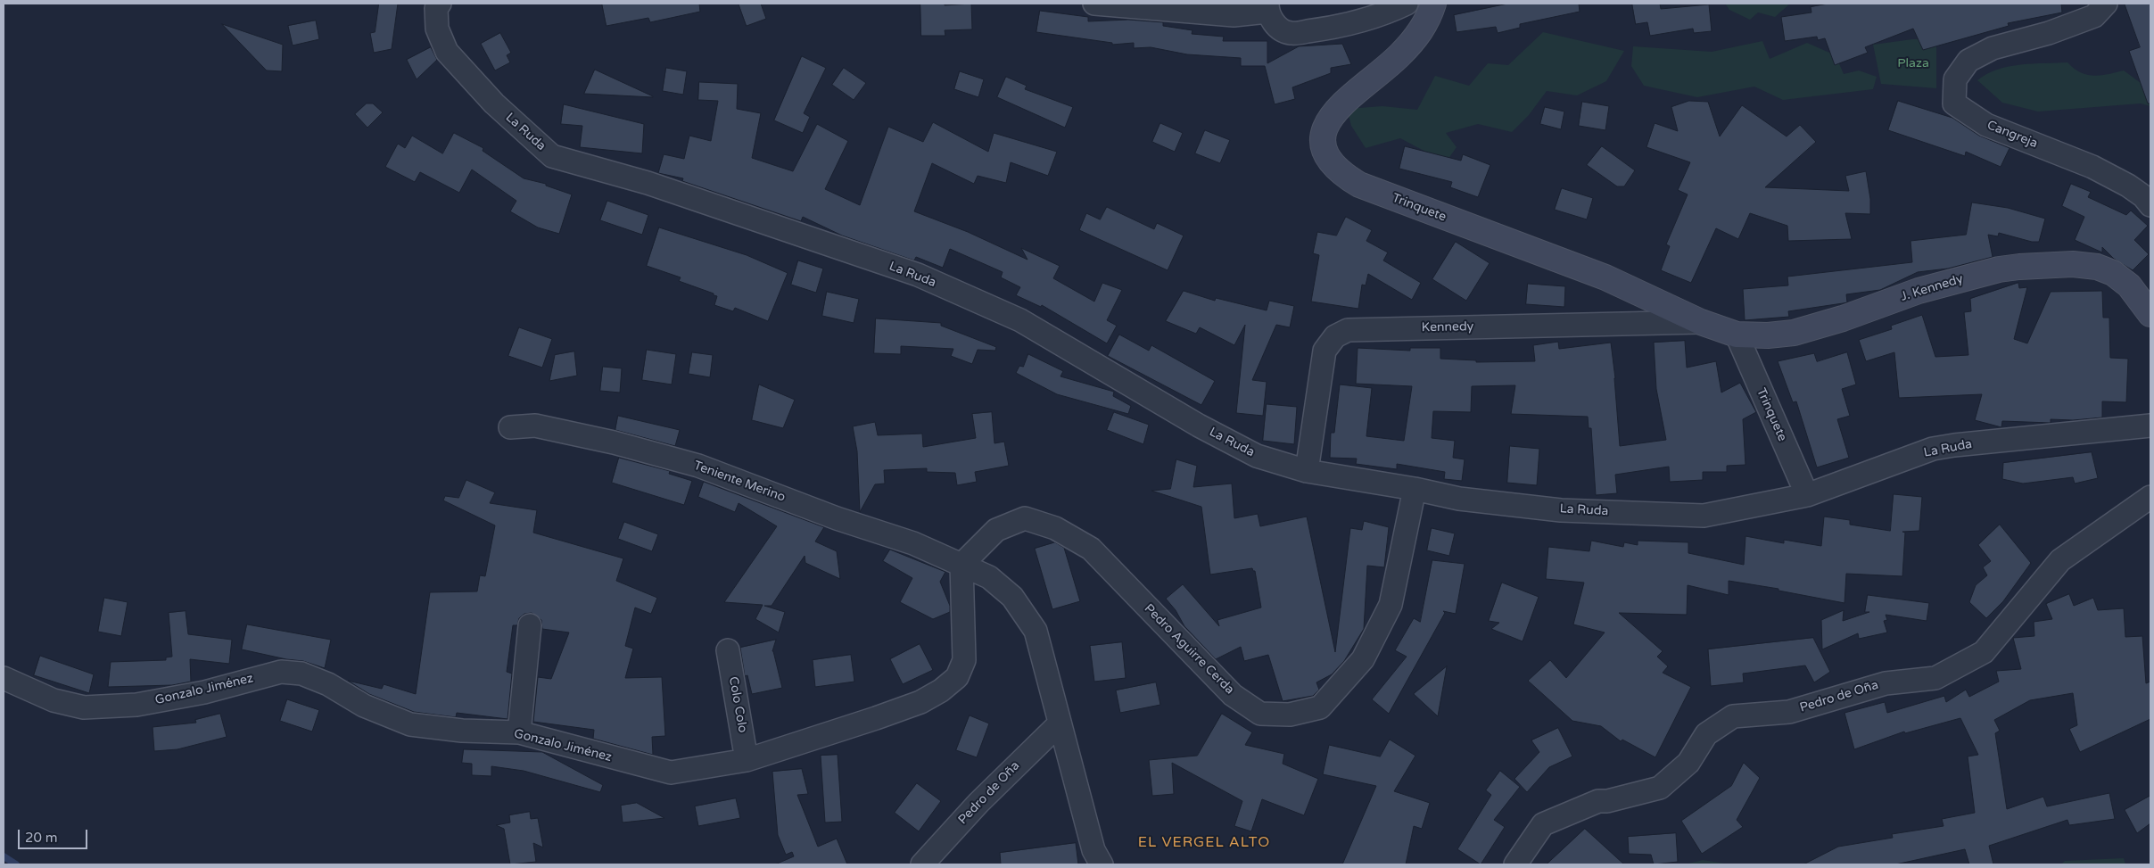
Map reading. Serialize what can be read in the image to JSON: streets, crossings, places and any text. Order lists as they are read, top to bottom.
{
  "streets": {
    "street": [
      "La Ruda",
      "Cangreja",
      "Trinquete",
      "J. Kennedy",
      "Kennedy",
      "Teniente Merino",
      "Pedro Aguirre Cerda",
      "Gonzalo Jiménez",
      "Pedro de Oña",
      "Colo Colo"
    ]
  },
  "crossings": [
    ["La Ruda", "Trinquete"],
    ["La Ruda", "Kennedy"],
    ["La Ruda", "Pedro Aguirre Cerda"],
    ["Trinquete", "J. Kennedy"],
    ["Trinquete", "Kennedy"],
    ["J. Kennedy", "Kennedy"],
    ["Teniente Merino", "Pedro Aguirre Cerda"],
    ["Teniente Merino", "Gonzalo Jiménez"],
    ["Pedro Aguirre Cerda", "Gonzalo Jiménez"],
    ["Gonzalo Jiménez", "Colo Colo"]
  ],
  "districts": ["EL VERGEL ALTO"],
  "parks": ["Plaza"],
  "scale_bar": "20 m"
}
